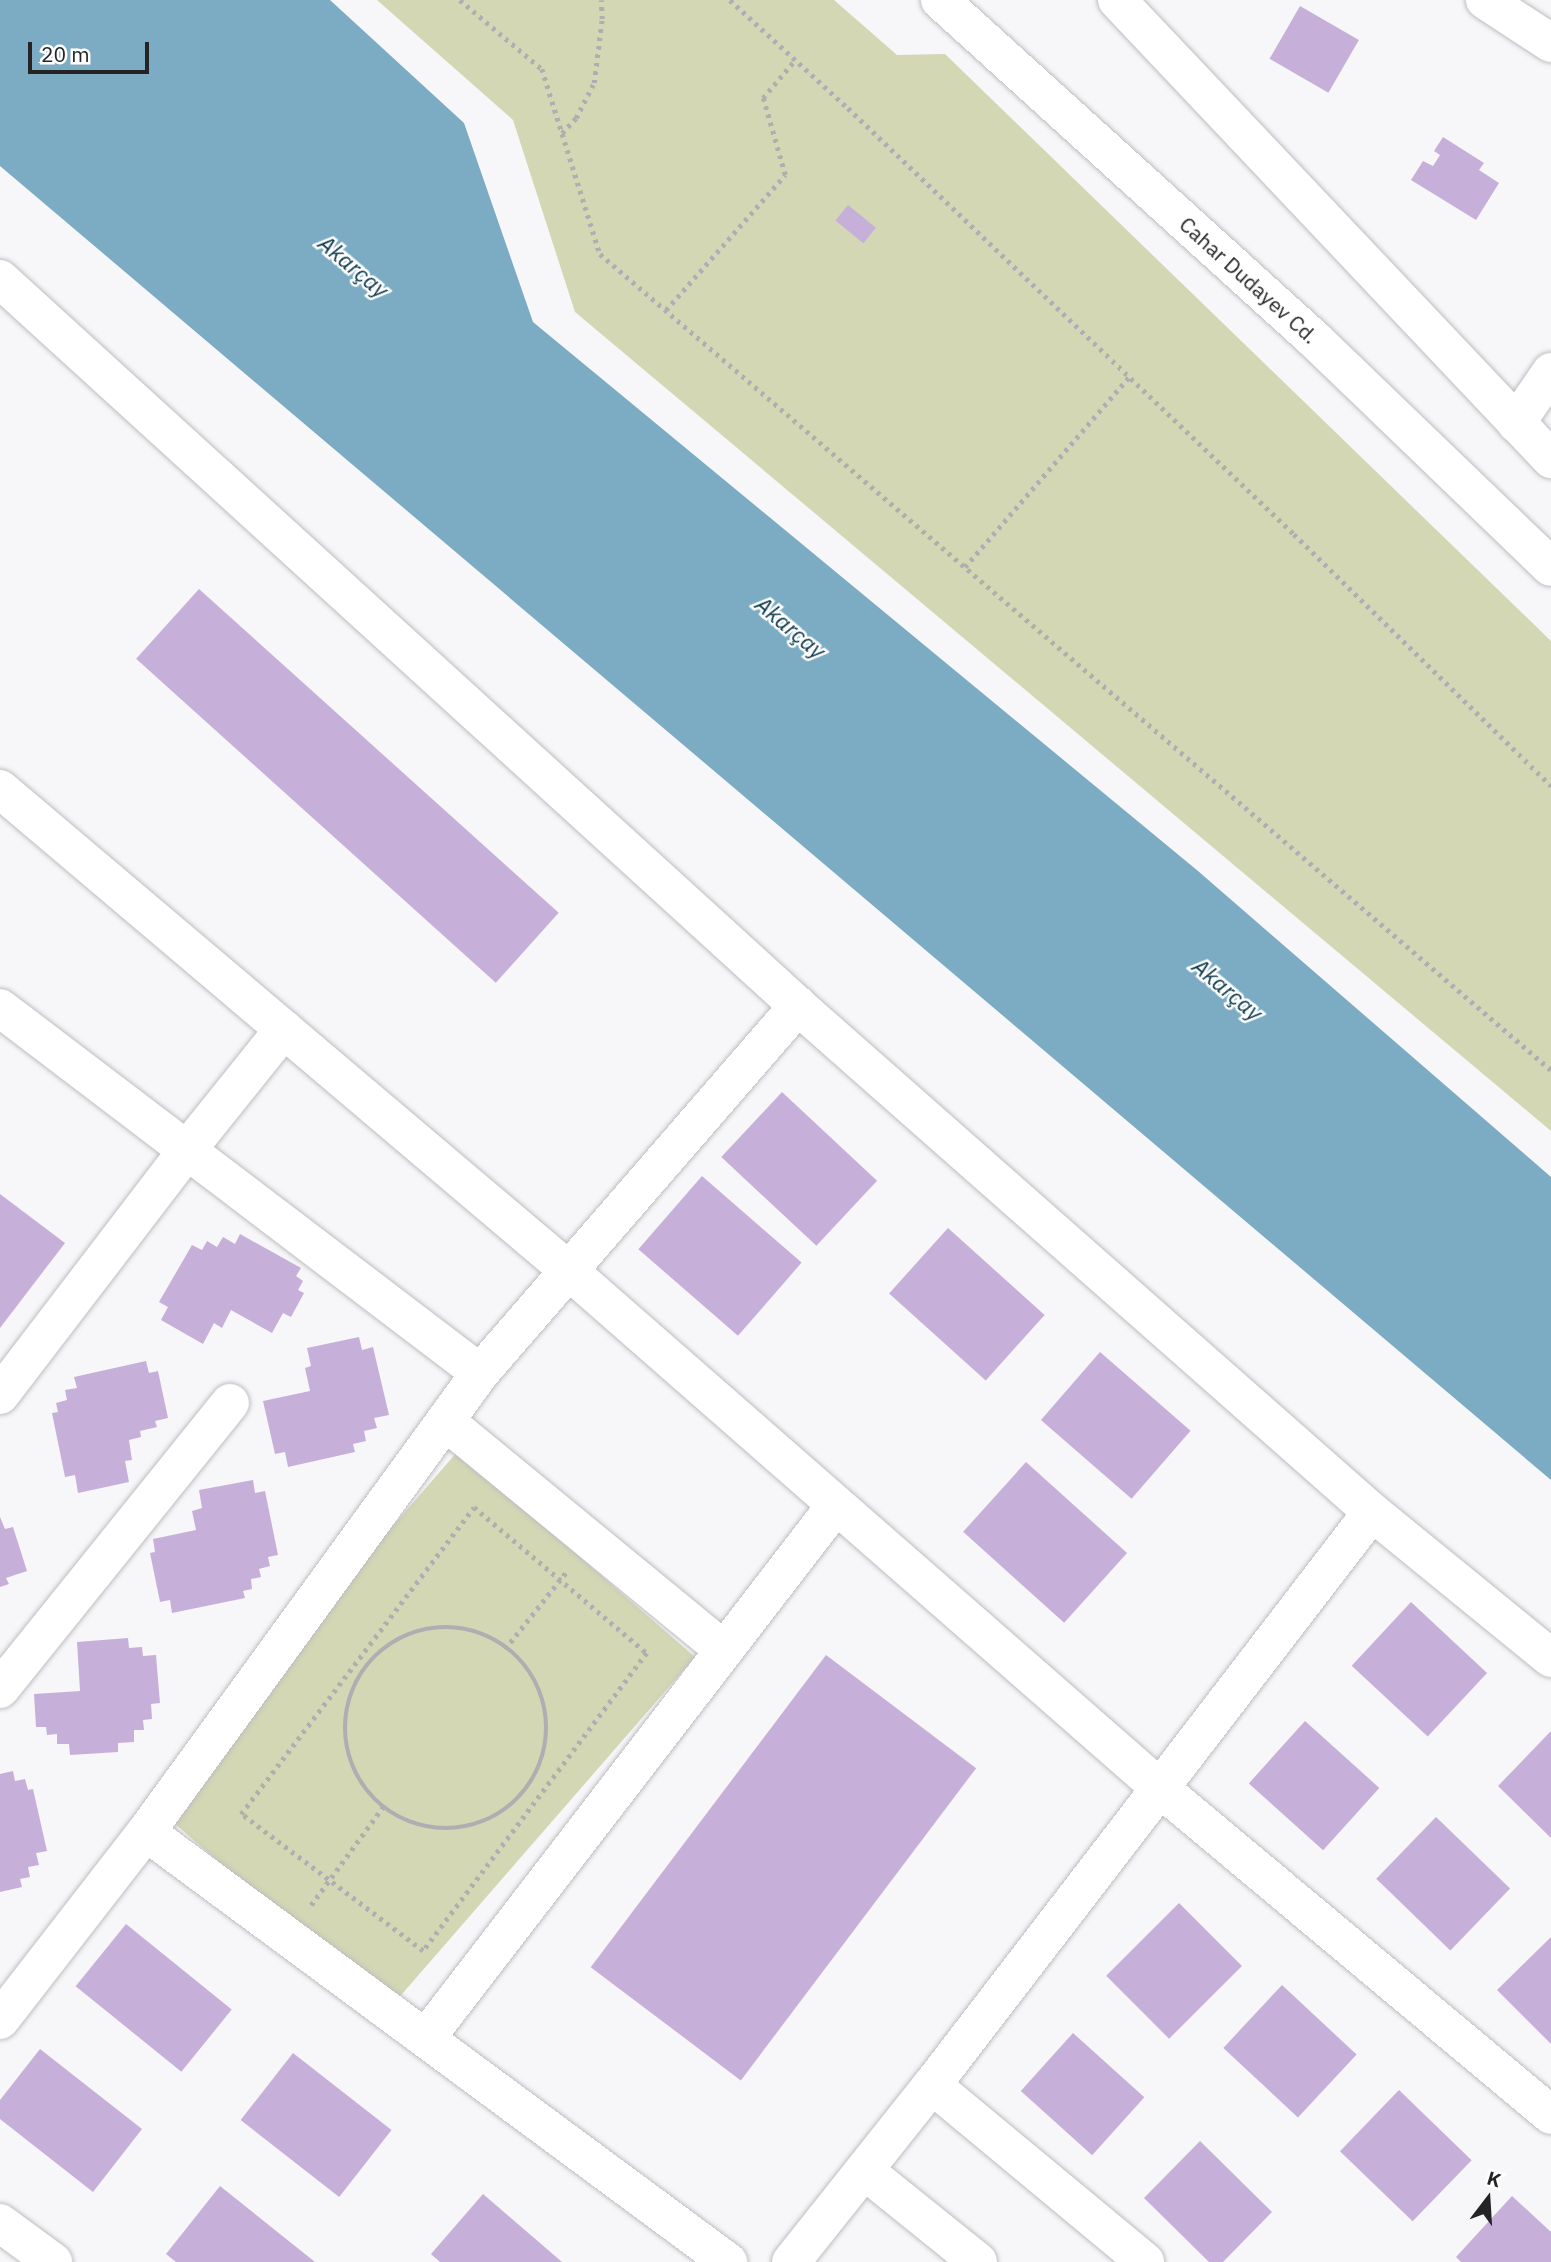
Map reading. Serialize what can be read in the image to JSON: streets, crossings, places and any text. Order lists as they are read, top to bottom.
{
  "streets": {
    "street": ["Cahar Dudayev Cd."]
  },
  "water": ["Akarçay"],
  "scale_bar": "20 m",
  "north": "top"
}
